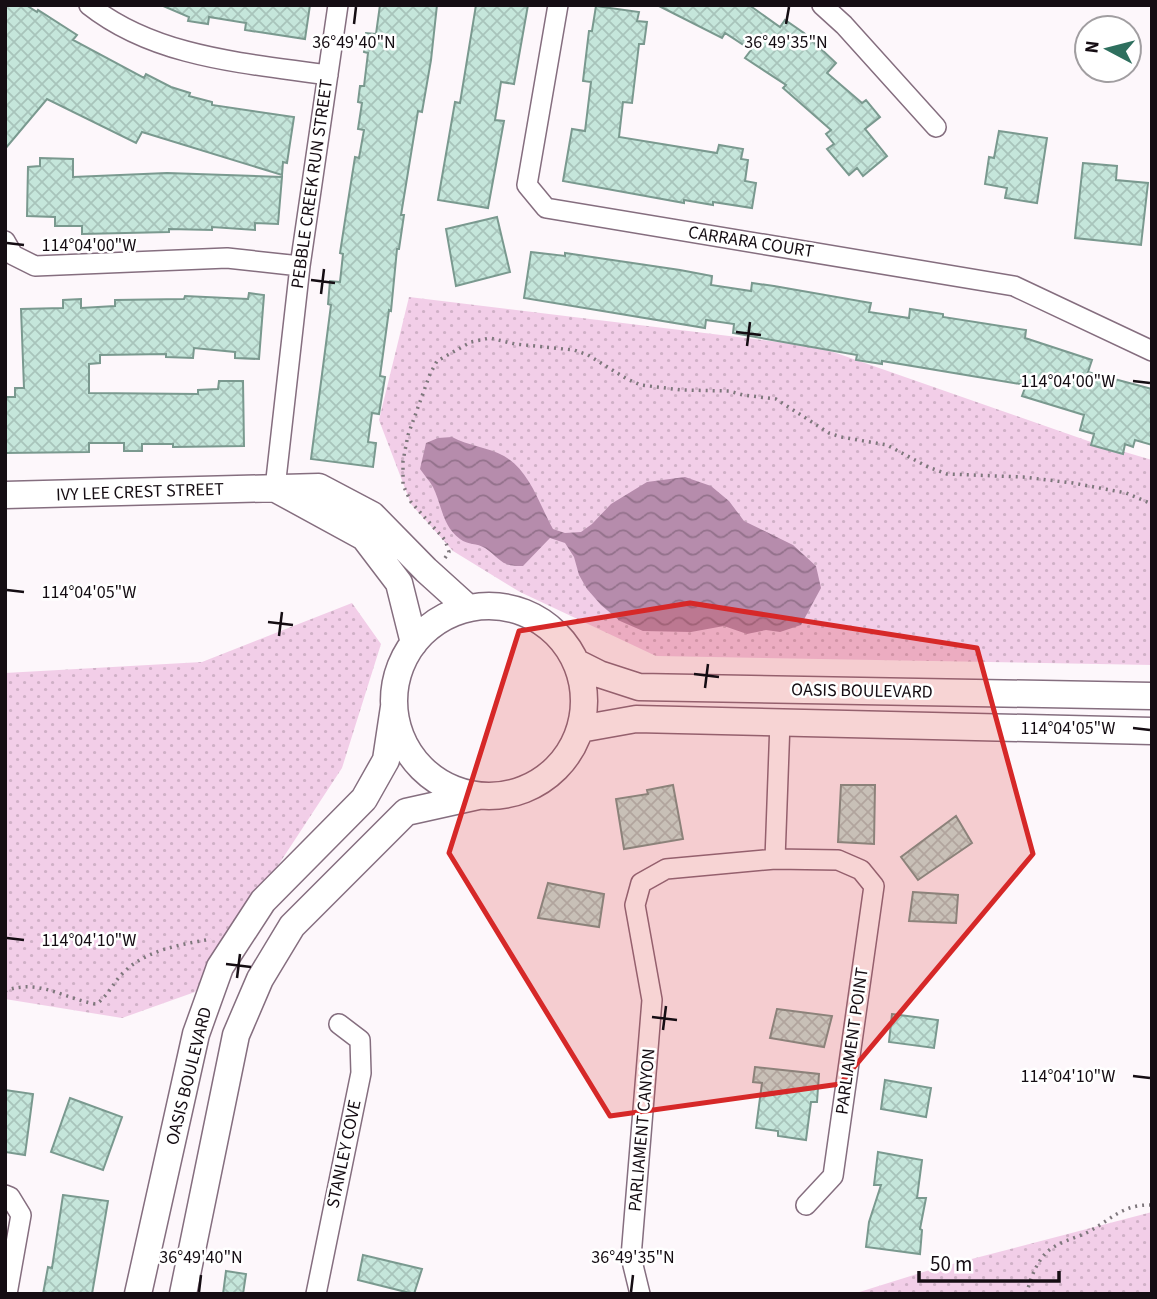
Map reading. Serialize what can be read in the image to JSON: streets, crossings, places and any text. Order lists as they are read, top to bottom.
{
  "streets": {
    "main road": ["IVY LEE CREST STREET", "OASIS BOULEVARD"],
    "street": [
      "PEBBLE CREEK RUN STREET",
      "CARRARA COURT",
      "PARLIAMENT POINT",
      "PARLIAMENT CANYON",
      "STANLEY COVE"
    ]
  },
  "crossings": [
    ["PEBBLE CREEK RUN STREET", "IVY LEE CREST STREET"],
    ["IVY LEE CREST STREET", "OASIS BOULEVARD"],
    ["PARLIAMENT POINT", "PARLIAMENT CANYON"]
  ],
  "scale_bar": "50 m",
  "north": "left",
  "coordinates": [
    "36°49'40\"N",
    "36°49'35\"N",
    "114°04'00\"W",
    "114°04'05\"W",
    "114°04'10\"W"
  ]
}
